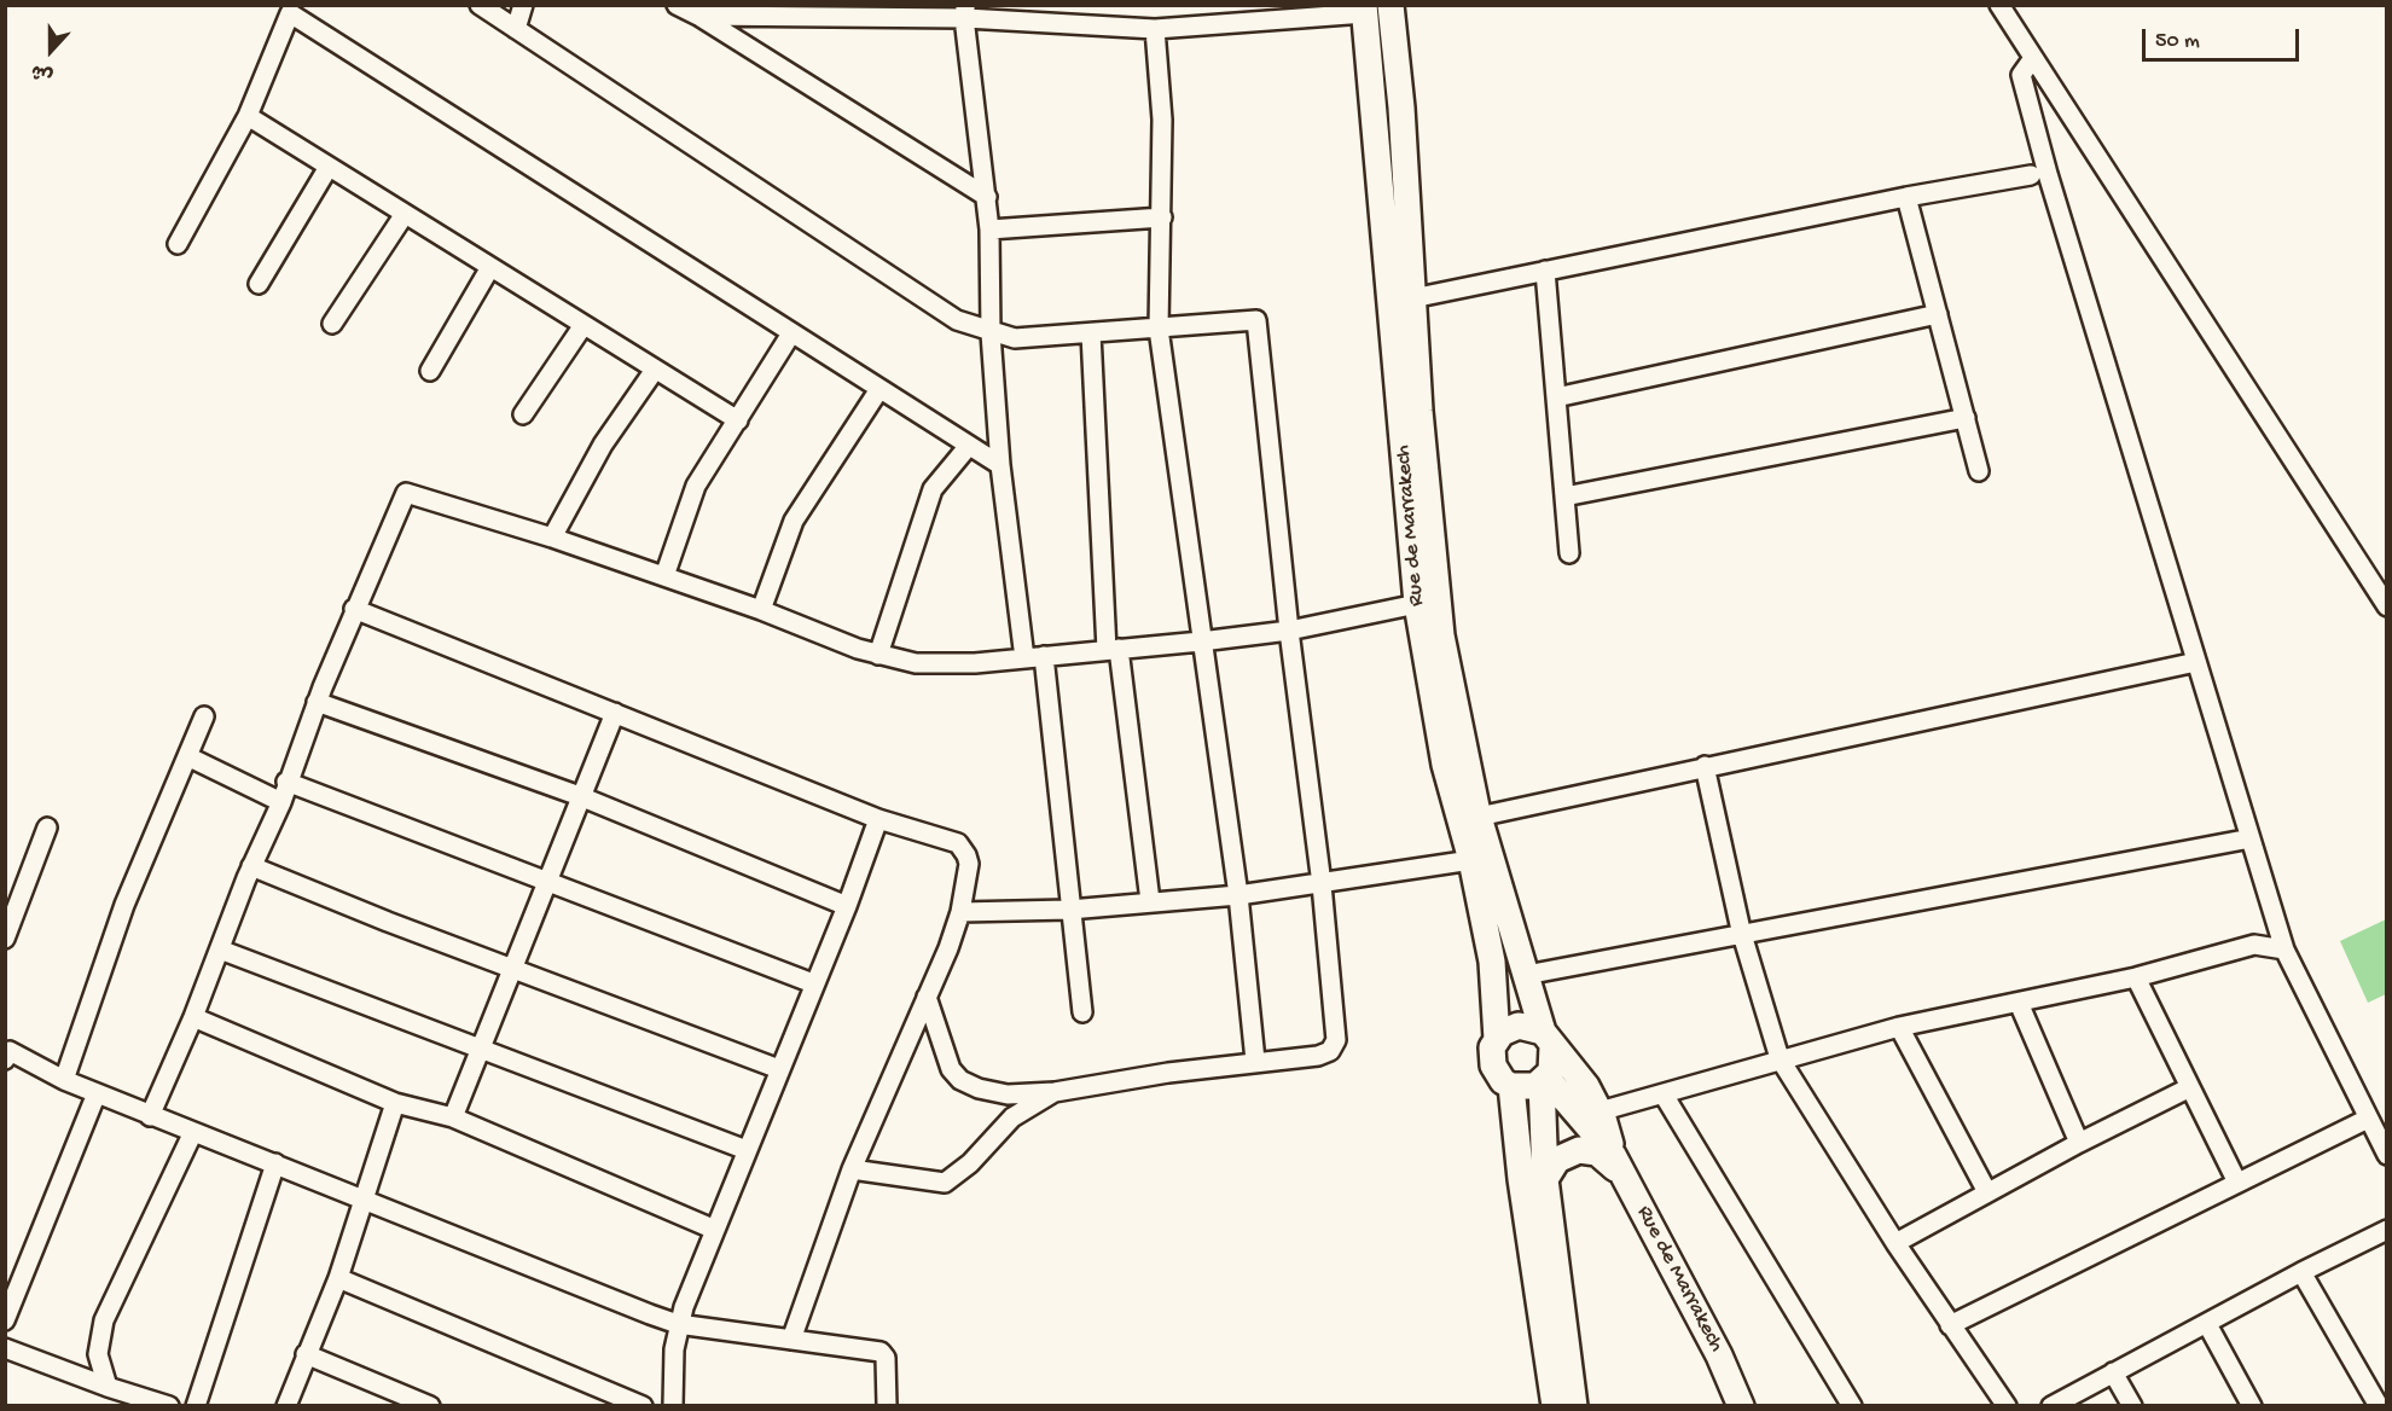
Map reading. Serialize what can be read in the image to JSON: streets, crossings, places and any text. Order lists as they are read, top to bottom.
{
  "streets": {
    "main road": ["Rue de Marrakech"]
  },
  "scale_bar": "50 m",
  "north": "bottom"
}
